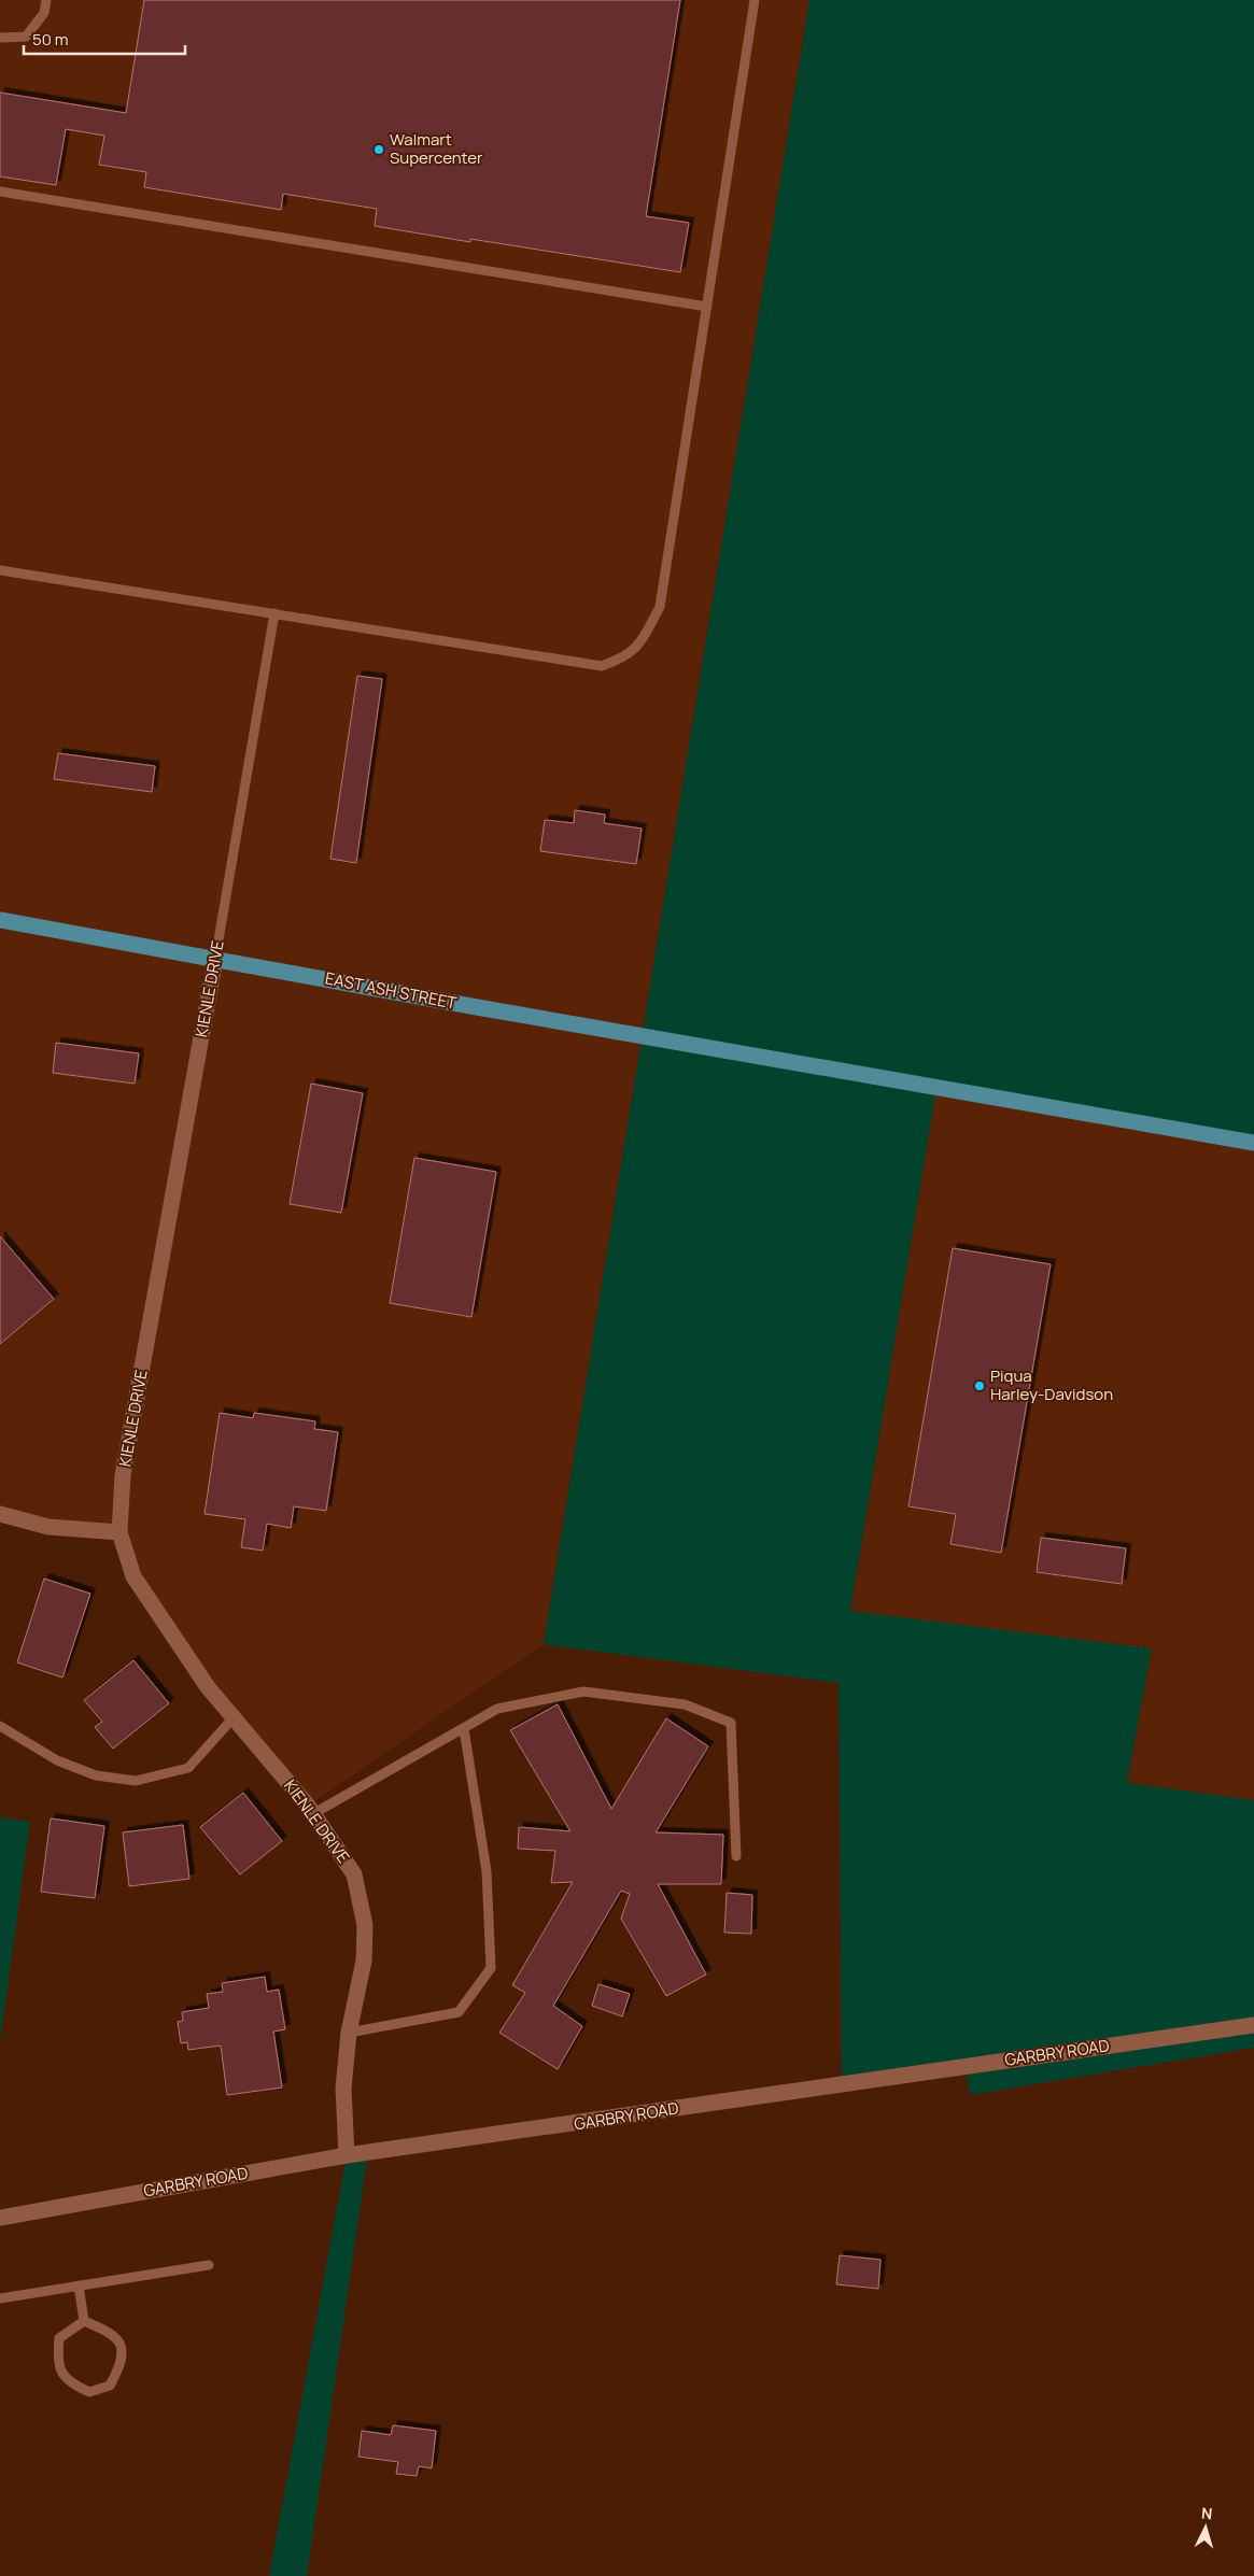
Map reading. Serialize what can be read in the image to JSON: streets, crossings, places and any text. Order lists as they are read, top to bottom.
{
  "streets": {
    "main road": ["EAST ASH STREET"],
    "street": ["KIENLE DRIVE", "GARBRY ROAD"]
  },
  "crossings": [
    ["KIENLE DRIVE", "EAST ASH STREET"],
    ["KIENLE DRIVE", "GARBRY ROAD"]
  ],
  "places": ["Walmart Supercenter", "Piqua Harley-Davidson"],
  "scale_bar": "50 m",
  "north": "top"
}
